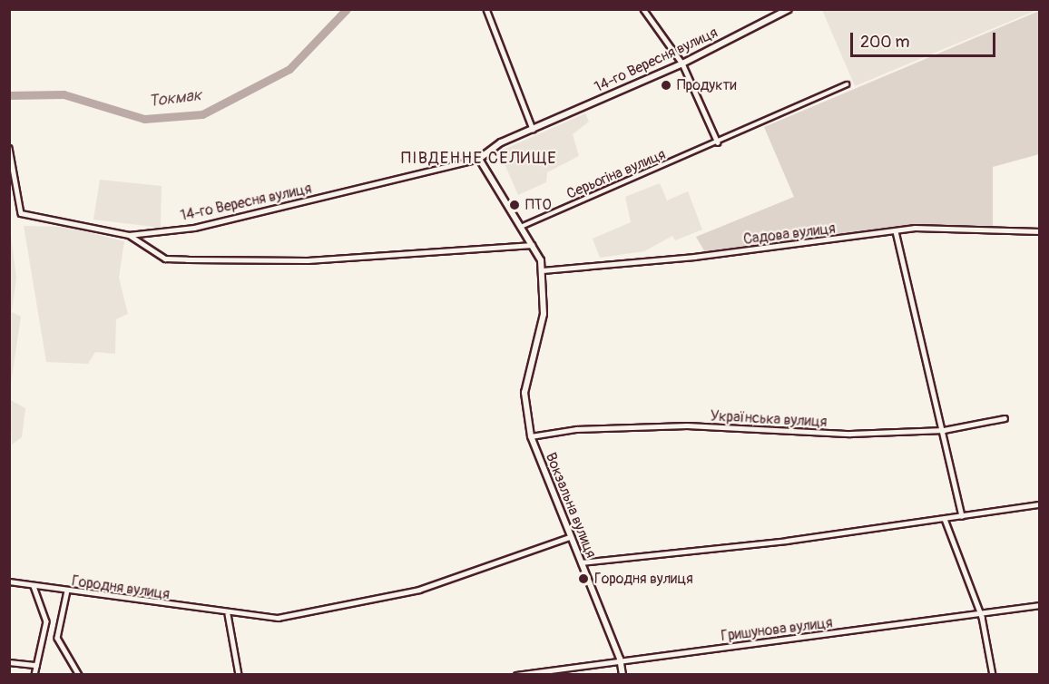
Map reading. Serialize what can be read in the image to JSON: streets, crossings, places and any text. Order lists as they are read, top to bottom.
{
  "streets": {
    "street": [
      "14-го Вересня вулиця",
      "Серьогіна вулиця",
      "Садова вулиця",
      "Українська вулиця",
      "Вокзальна вулиця",
      "Городня вулиця",
      "Гришунова вулиця"
    ]
  },
  "crossings": [
    ["14-го Вересня вулиця", "Вокзальна вулиця"],
    ["Серьогіна вулиця", "Вокзальна вулиця"],
    ["Садова вулиця", "Вокзальна вулиця"],
    ["Українська вулиця", "Вокзальна вулиця"],
    ["Вокзальна вулиця", "Городня вулиця"],
    ["Вокзальна вулиця", "Гришунова вулиця"]
  ],
  "districts": ["ПІВДЕННЕ СЕЛИЩЕ"],
  "water": ["Токмак"],
  "places": ["Продукти", "ПТО", "Городня вулиця"],
  "scale_bar": "200 m"
}
